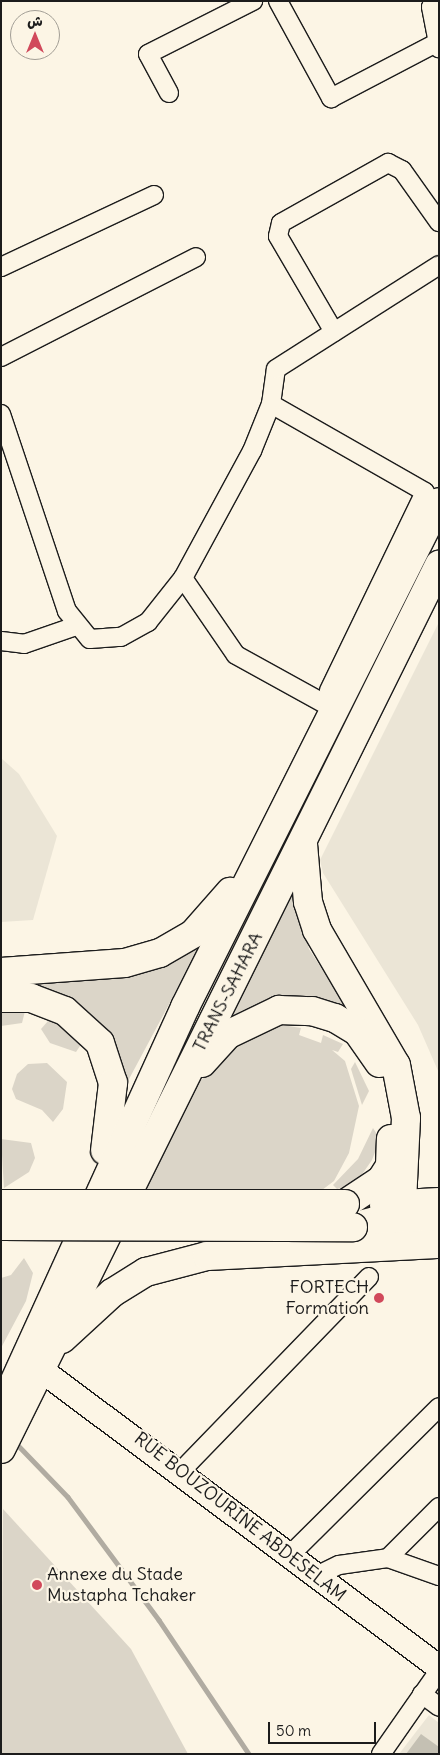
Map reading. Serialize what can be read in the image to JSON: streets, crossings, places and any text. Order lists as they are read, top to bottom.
{
  "streets": {
    "highway": ["TRANS-SAHARA"],
    "street": ["RUE BOUZOURINE ABDESELAM"]
  },
  "crossings": [
    ["TRANS-SAHARA", "RUE BOUZOURINE ABDESELAM"]
  ],
  "places": ["FORTECH Formation", "Annexe du Stade Mustapha Tchaker"],
  "scale_bar": "50 m",
  "north": "top"
}
